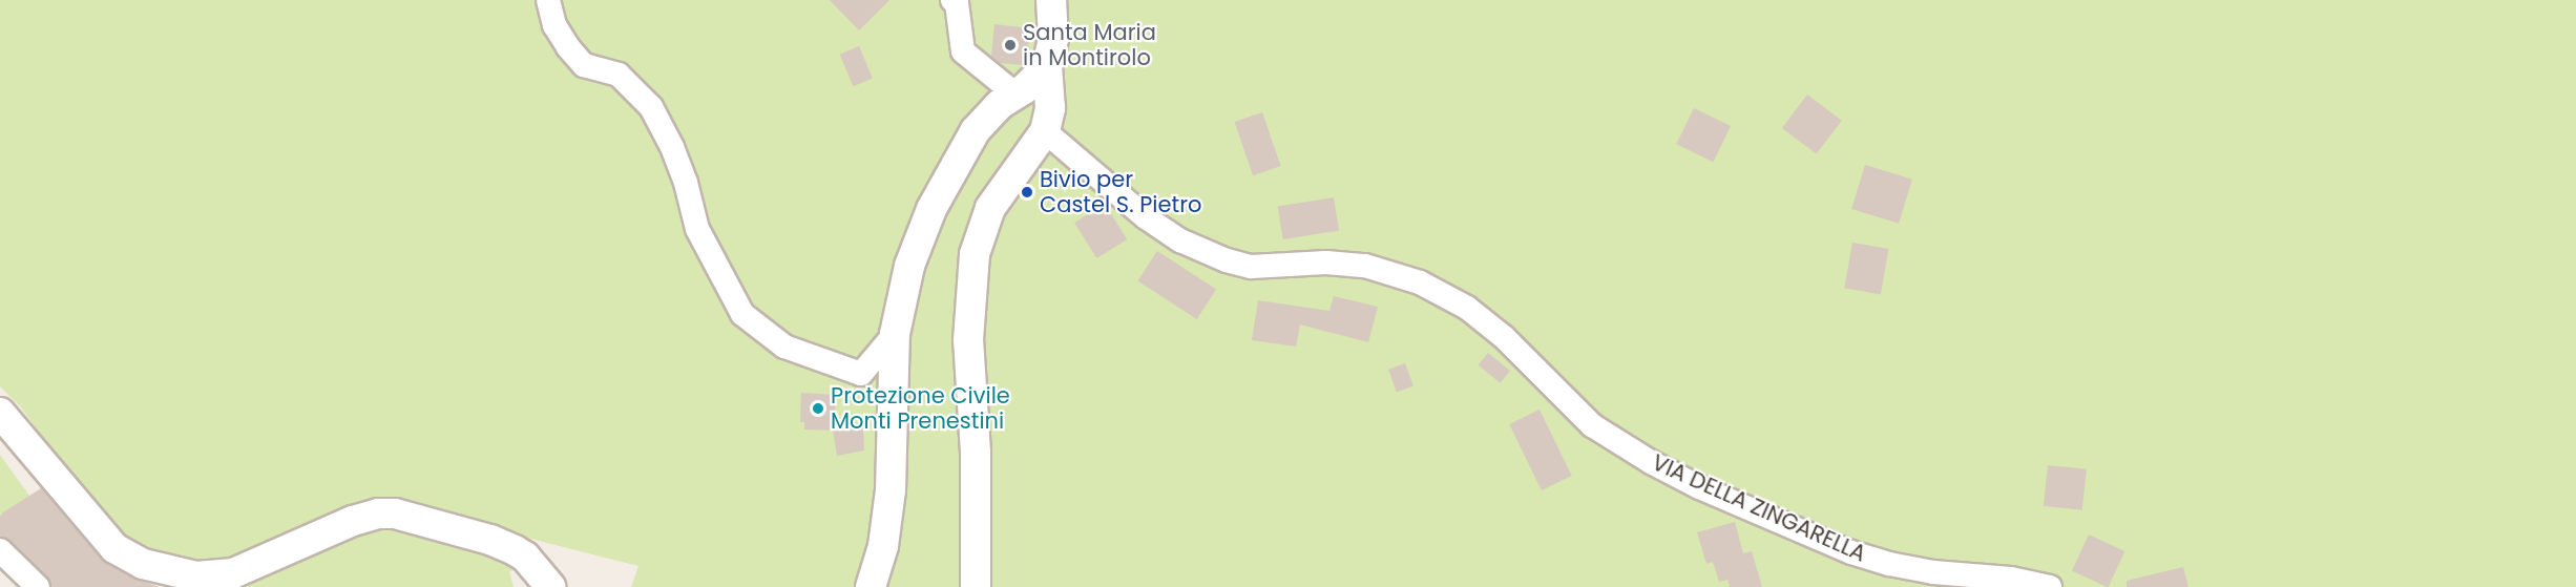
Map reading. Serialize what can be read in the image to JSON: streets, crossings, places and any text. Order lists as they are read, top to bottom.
{
  "streets": {
    "street": ["VIA DELLA ZINGARELLA"]
  },
  "places": ["Santa Maria in Montirolo", "Bivio per Castel S. Pietro", "Protezione Civile Monti Prenestini"]
}
